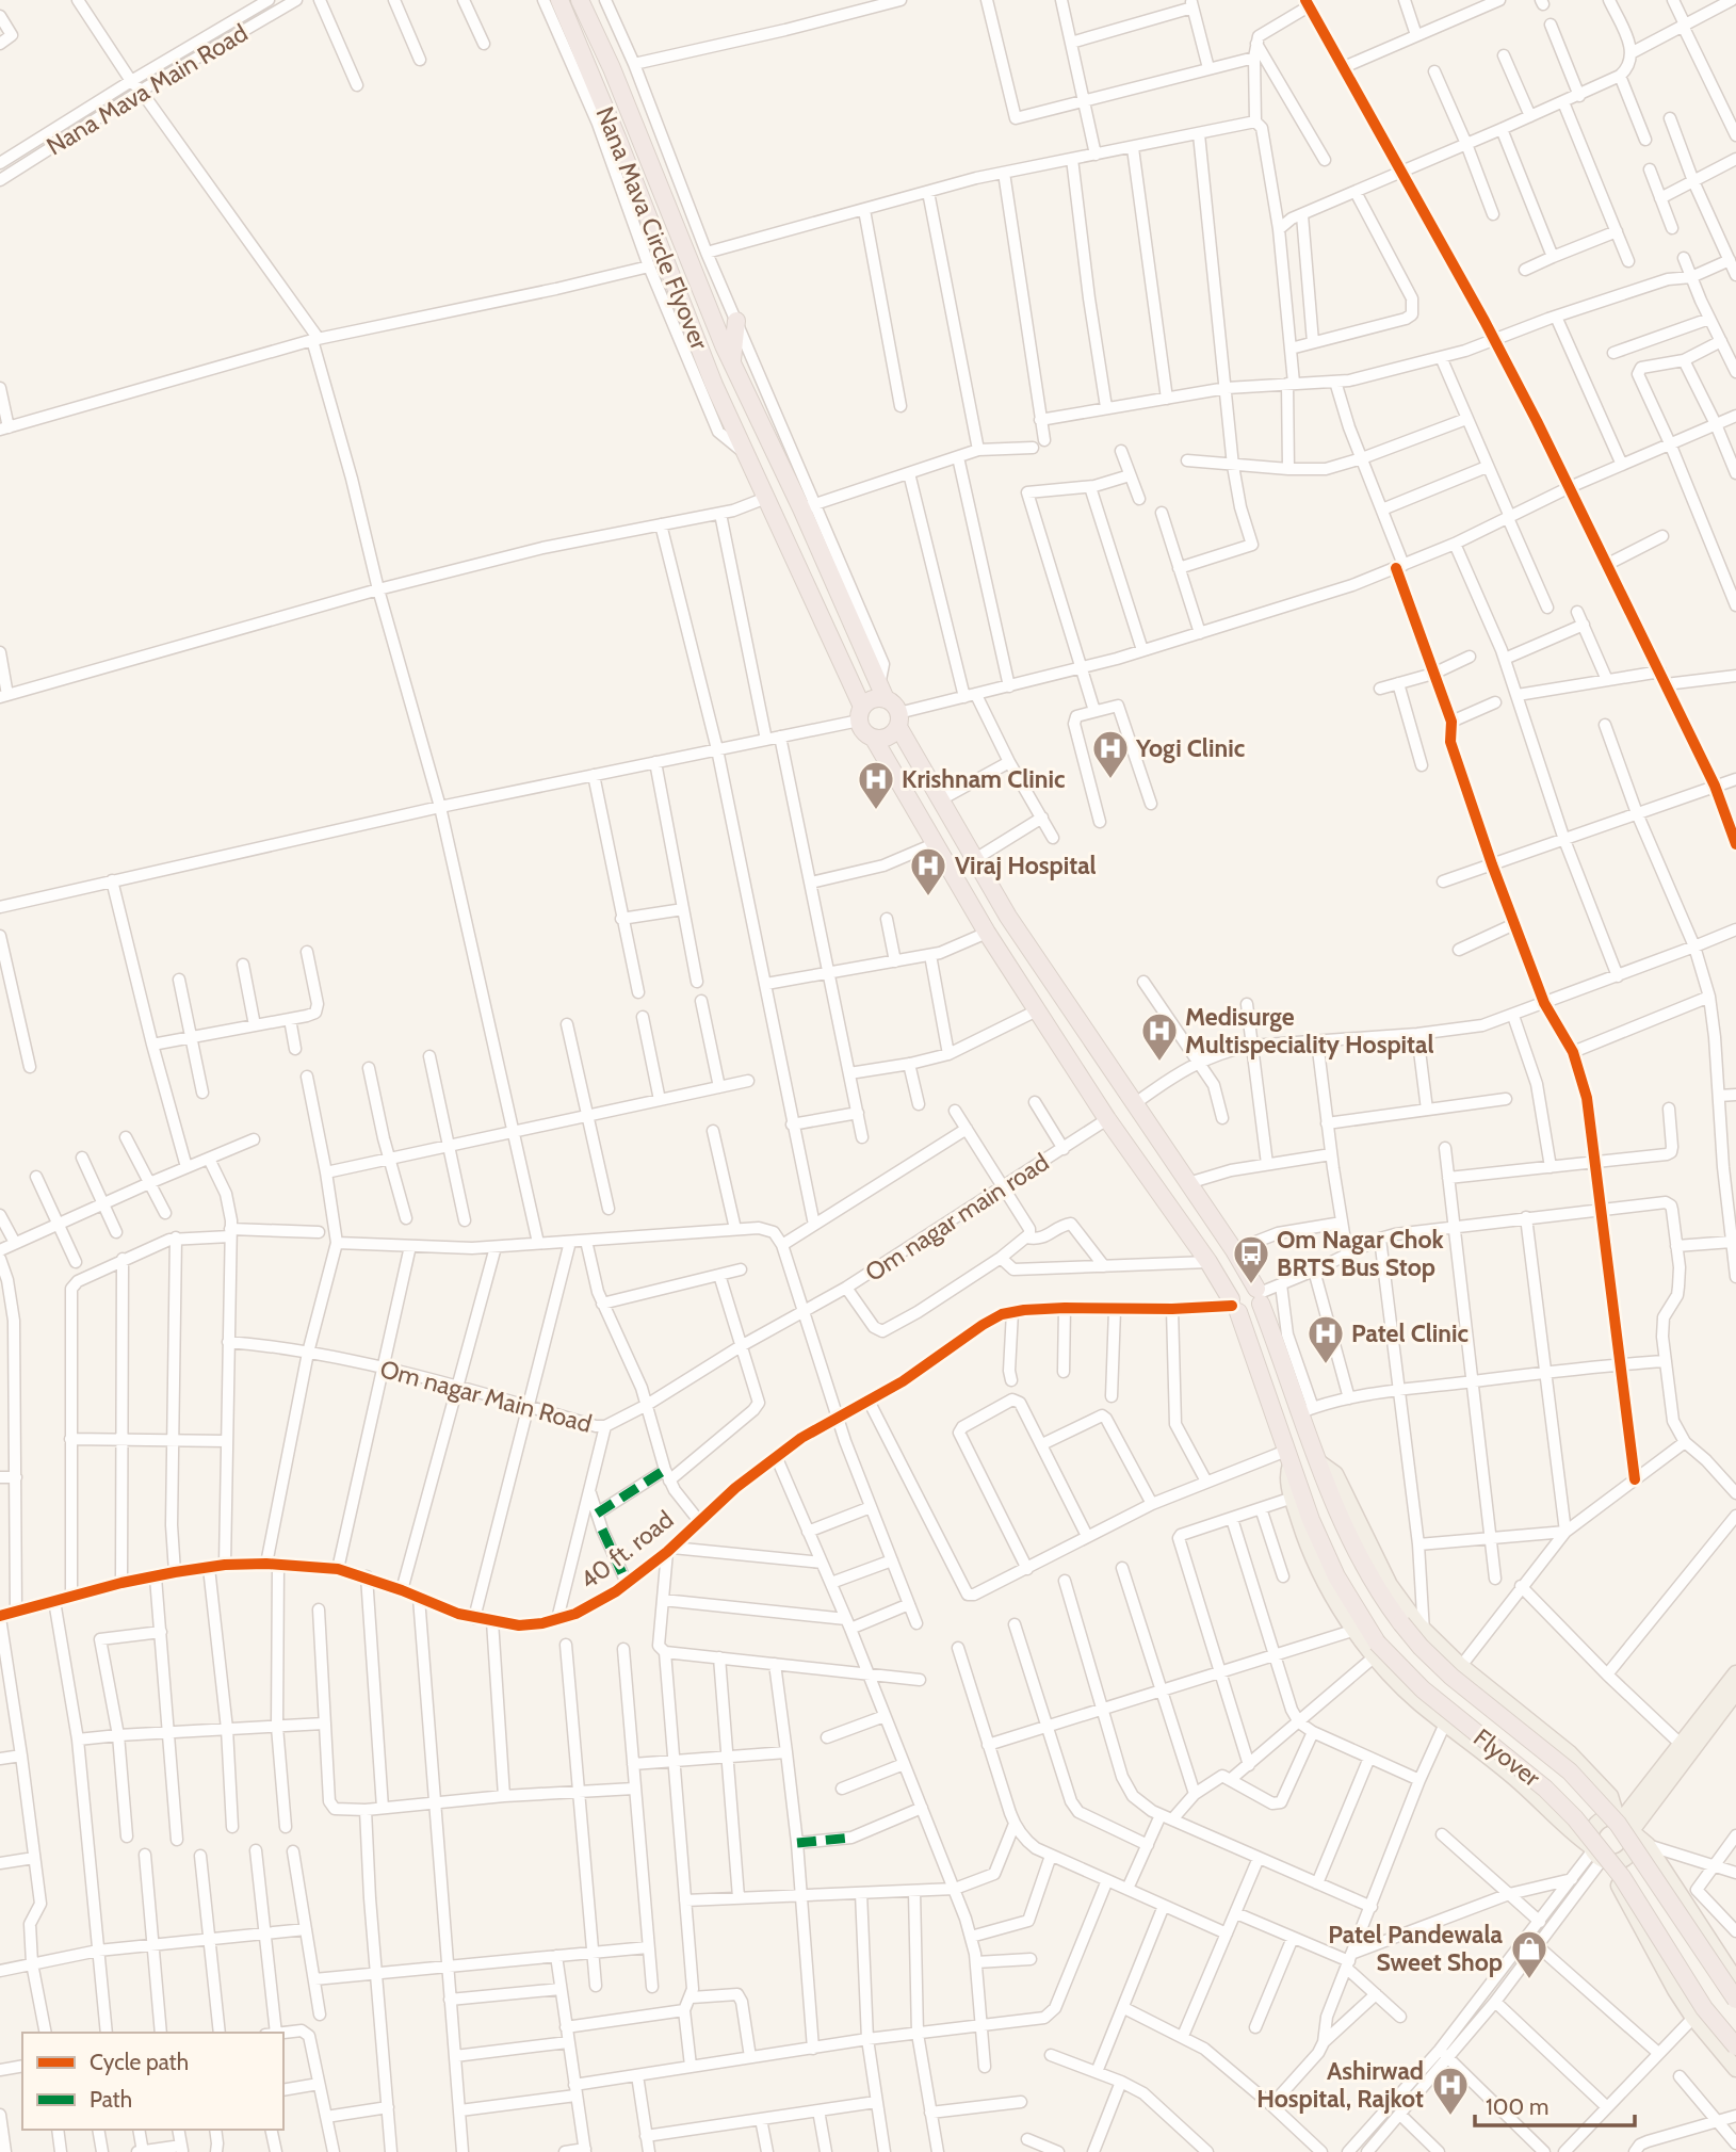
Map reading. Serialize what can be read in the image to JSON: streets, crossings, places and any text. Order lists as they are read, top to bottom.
{
  "streets": {
    "highway": ["Nana Mava Circle Flyover", "Flyover"],
    "street": [
      "Nana Mava Main Road",
      "Om nagar main road",
      "Om nagar Main Road",
      "40 ft. road"
    ]
  },
  "crossings": [
    ["Nana Mava Circle Flyover", "Flyover"],
    ["Om nagar main road", "Om nagar Main Road"],
    ["Om nagar main road", "Flyover"],
    ["40 ft. road", "Flyover"]
  ],
  "places": {
    "hospital": [
      "Yogi Clinic",
      "Krishnam Clinic",
      "Viraj Hospital",
      "Medisurge Multispeciality Hospital",
      "Patel Clinic",
      "Ashirwad Hospital, Rajkot"
    ],
    "bus stop": ["Om Nagar Chok BRTS Bus Stop"],
    "shop": ["Patel Pandewala Sweet Shop"]
  },
  "legend": ["Cycle path", "Path"],
  "scale_bar": "100 m"
}
